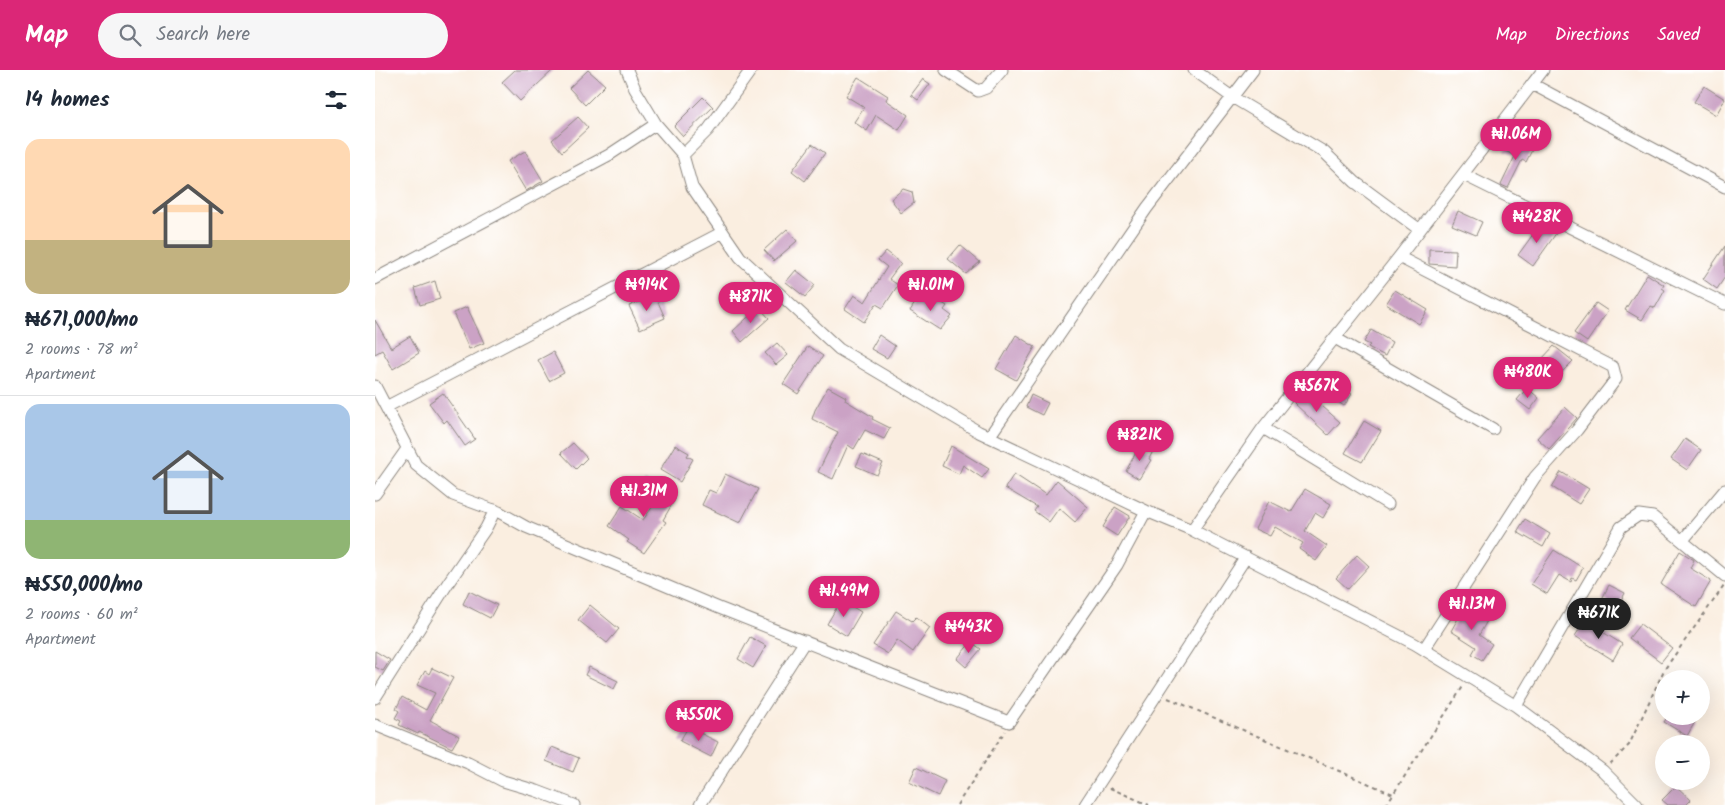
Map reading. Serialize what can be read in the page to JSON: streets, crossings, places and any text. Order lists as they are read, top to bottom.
{
  "page": {
    "header": "Map",
    "search": "Search here",
    "nav": ["Map", "Directions", "Saved"],
    "heading": "14 homes",
    "price": [
      "₦1.06M",
      "₦428K",
      "₦914K",
      "₦1.01M",
      "₦871K",
      "₦480K",
      "₦567K",
      "₦821K",
      "₦1.31M",
      "₦1.49M",
      "₦1.13M",
      "₦671K",
      "₦443K",
      "₦550K"
    ],
    "list": [
      {
        "name": "₦671,000/mo",
        "note": "2 rooms · 78 m² · Apartment"
      },
      {
        "name": "₦550,000/mo",
        "note": "2 rooms · 60 m² · Apartment"
      }
    ],
    "map_buttons": ["+", "−"]
  }
}
